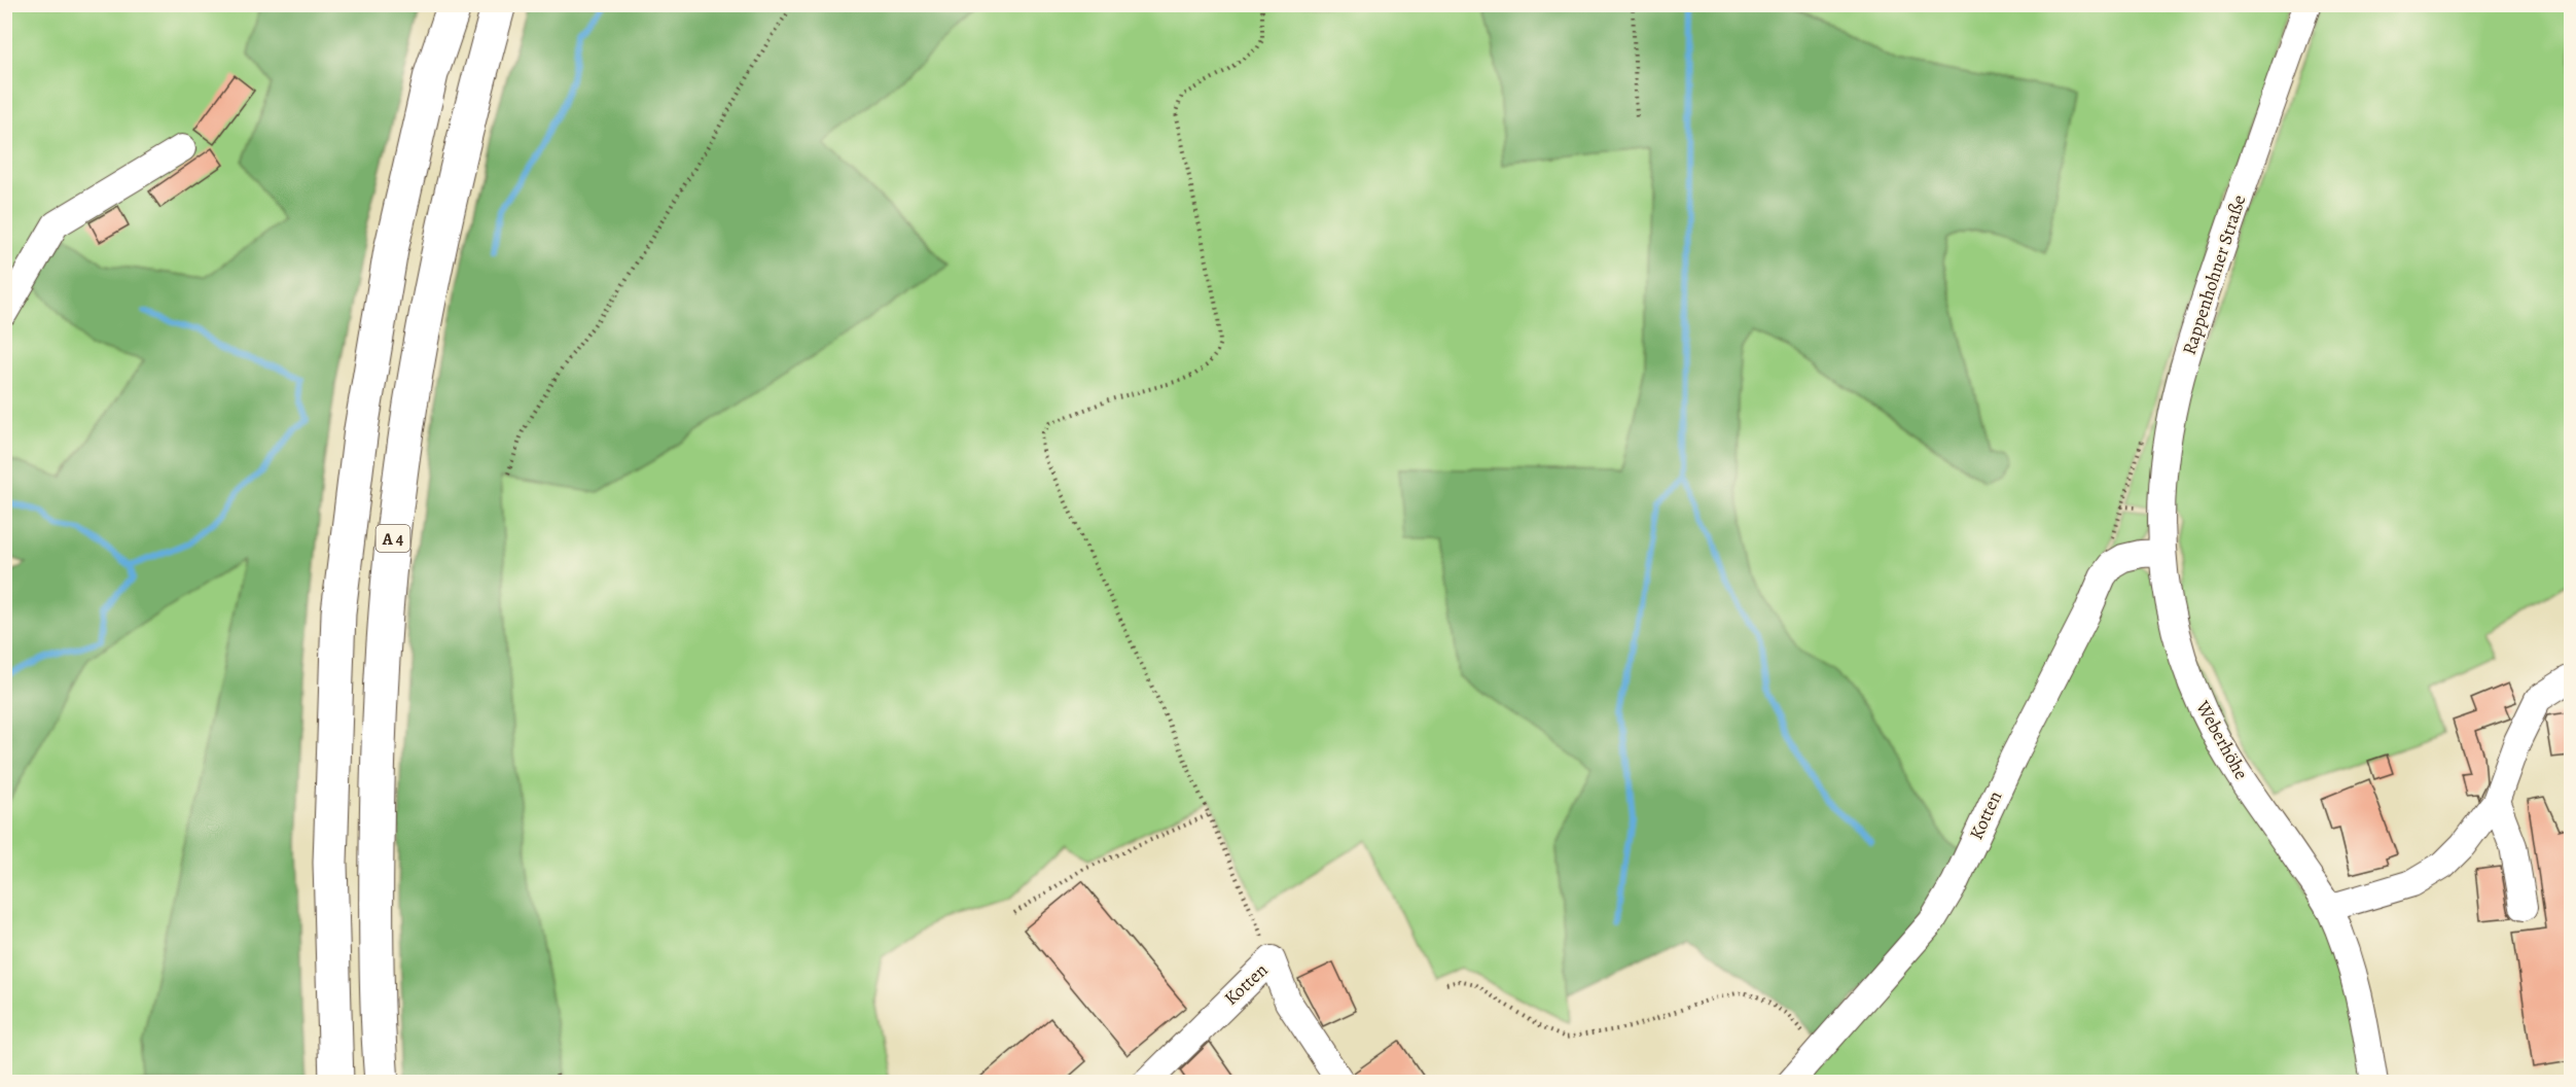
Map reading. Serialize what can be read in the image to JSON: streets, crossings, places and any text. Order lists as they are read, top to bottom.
{
  "streets": {
    "highway": ["A 4"],
    "street": ["Rappenhohner Straße", "Weberhöhe", "Kotten"]
  },
  "crossings": [
    ["Rappenhohner Straße", "Weberhöhe"],
    ["Rappenhohner Straße", "Kotten"],
    ["Weberhöhe", "Kotten"]
  ]
}
